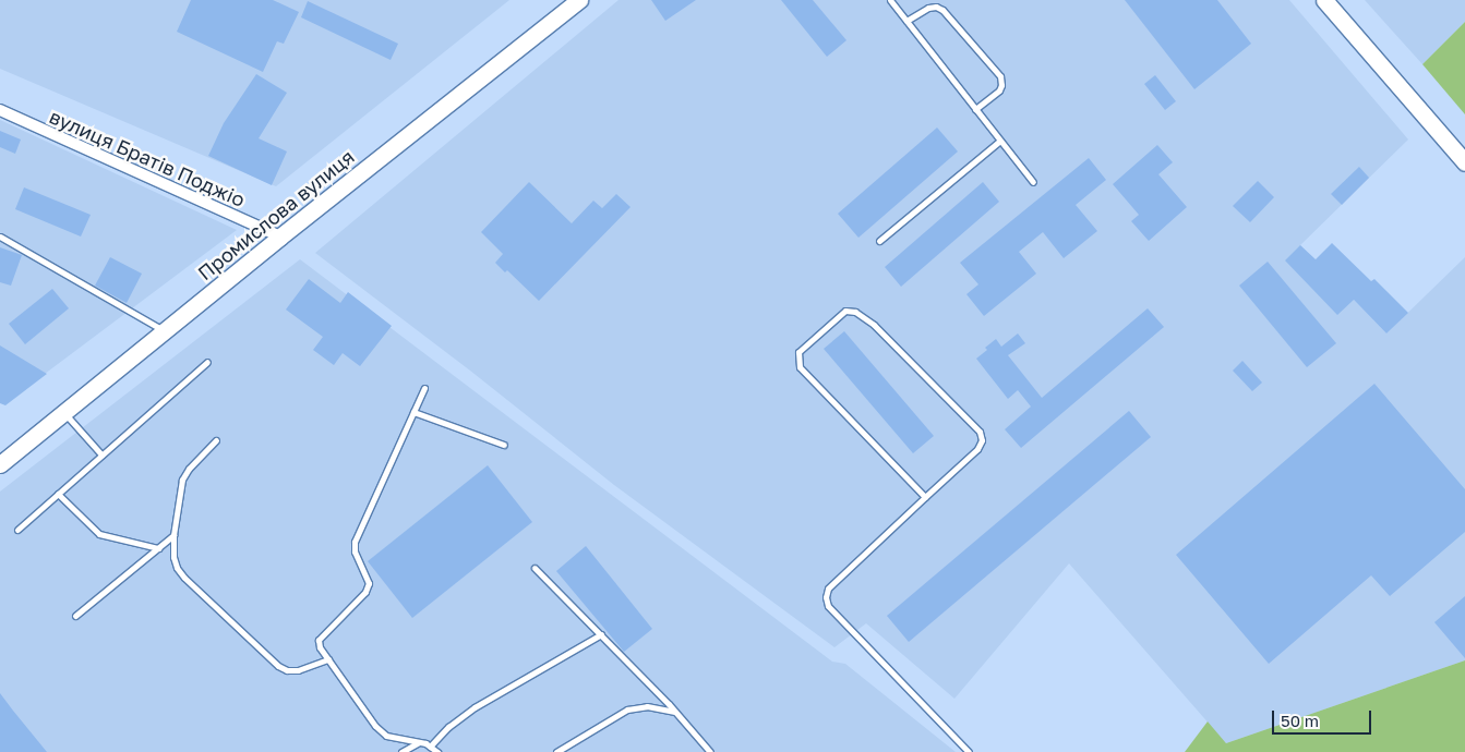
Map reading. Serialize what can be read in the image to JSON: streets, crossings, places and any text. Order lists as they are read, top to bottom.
{
  "streets": {
    "street": ["вулиця Братів Поджіо", "Промислова вулиця"]
  },
  "crossings": [
    ["вулиця Братів Поджіо", "Промислова вулиця"]
  ],
  "scale_bar": "50 m"
}
